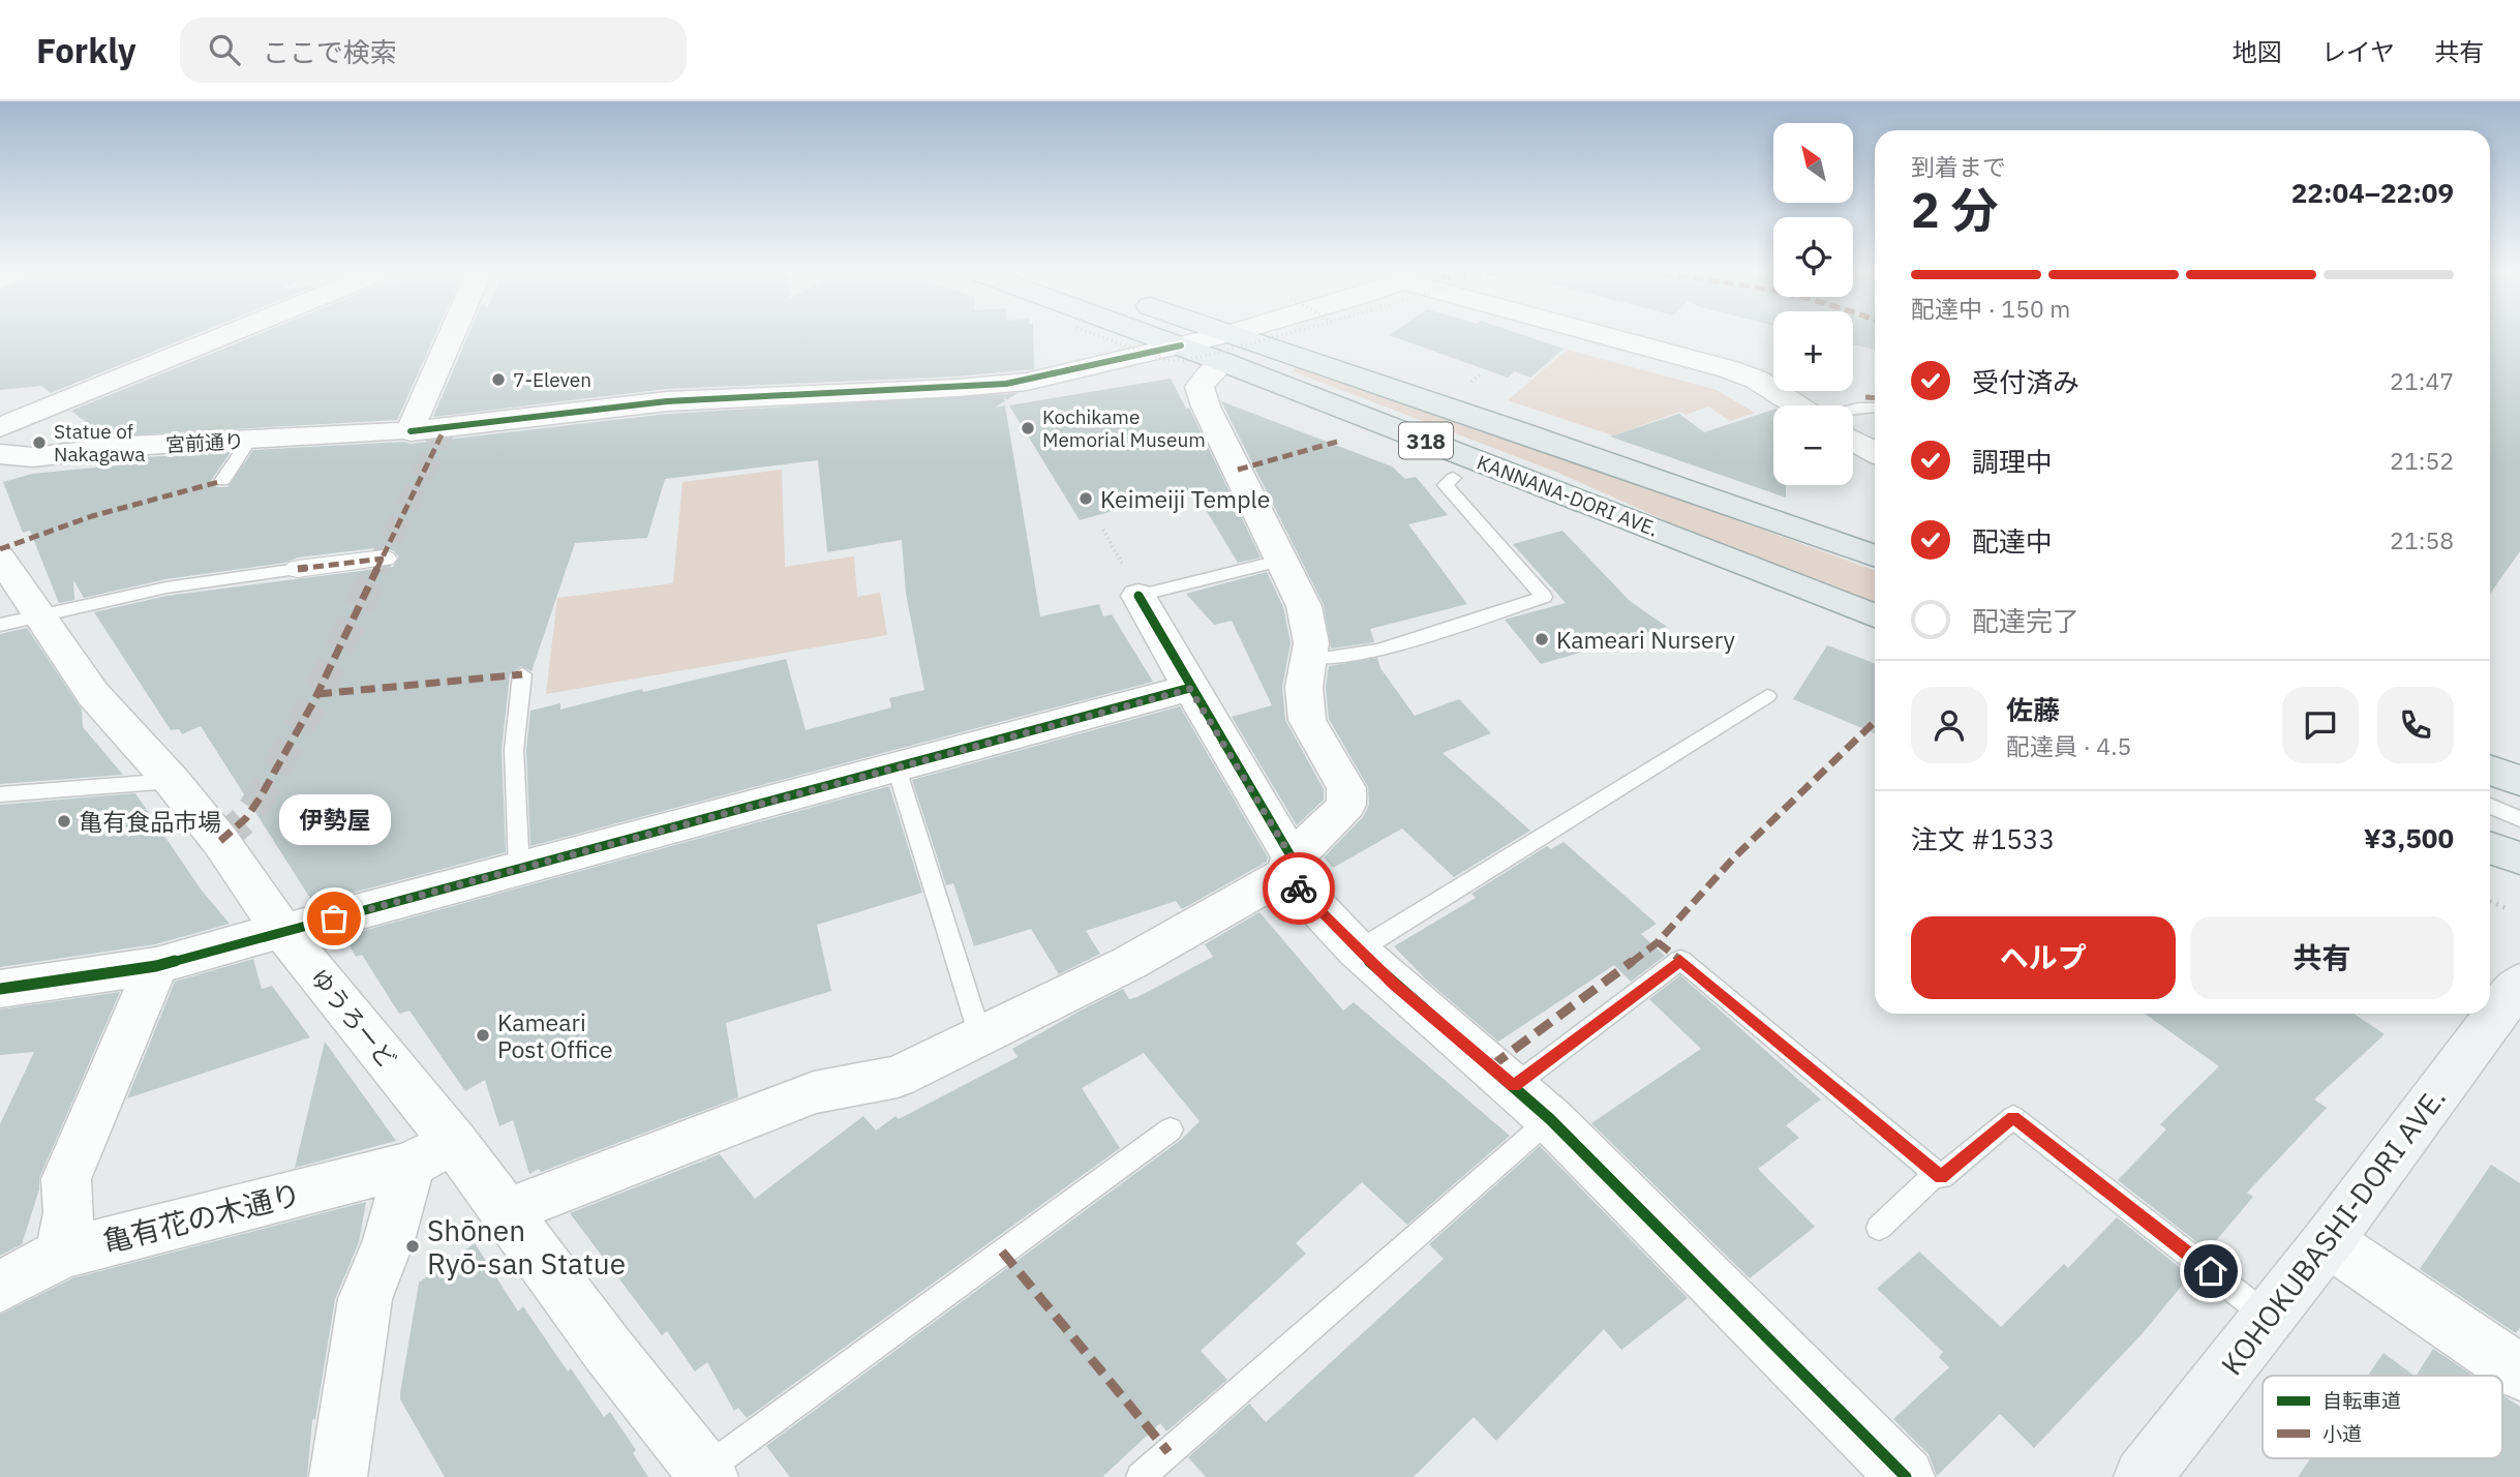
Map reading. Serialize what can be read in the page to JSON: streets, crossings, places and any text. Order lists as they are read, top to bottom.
{
  "streets": {
    "main road": ["318", "KANNANA-DORI AVE.", "KOHOKUBASHI-DORI AVE."],
    "street": ["宮前通り", "ゆうろーど", "亀有花の木通り"]
  },
  "crossings": [
    ["宮前通り", "KANNANA-DORI AVE."],
    ["ゆうろーど", "亀有花の木通り"]
  ],
  "places": [
    "7-Eleven",
    "Kochikame Memorial Museum",
    "Statue of Nakagawa",
    "Keimeiji Temple",
    "Kameari Nursery",
    "亀有食品市場",
    "伊勢屋",
    "Kameari Post Office",
    "Shōnen Ryō-san Statue"
  ],
  "legend": ["自転車道", "小道"],
  "north": "top left",
  "page": {
    "header": "Forkly",
    "search": "ここで検索",
    "nav": ["地図", "レイヤ", "共有"],
    "map_buttons": ["+", "−"],
    "heading": ["2 分", "到着まで", "22:04–22:09"],
    "panel": [
      "佐藤",
      "配達員 · 4.5",
      "注文 #1533",
      "¥3,500"
    ],
    "bar": "配達中 · 150 m",
    "list": [
      ["受付済み", "21:47"],
      ["調理中", "21:52"],
      ["配達中", "21:58"],
      "配達完了"
    ],
    "bubble": "伊勢屋",
    "buttons": ["ヘルプ", "共有"]
  }
}
